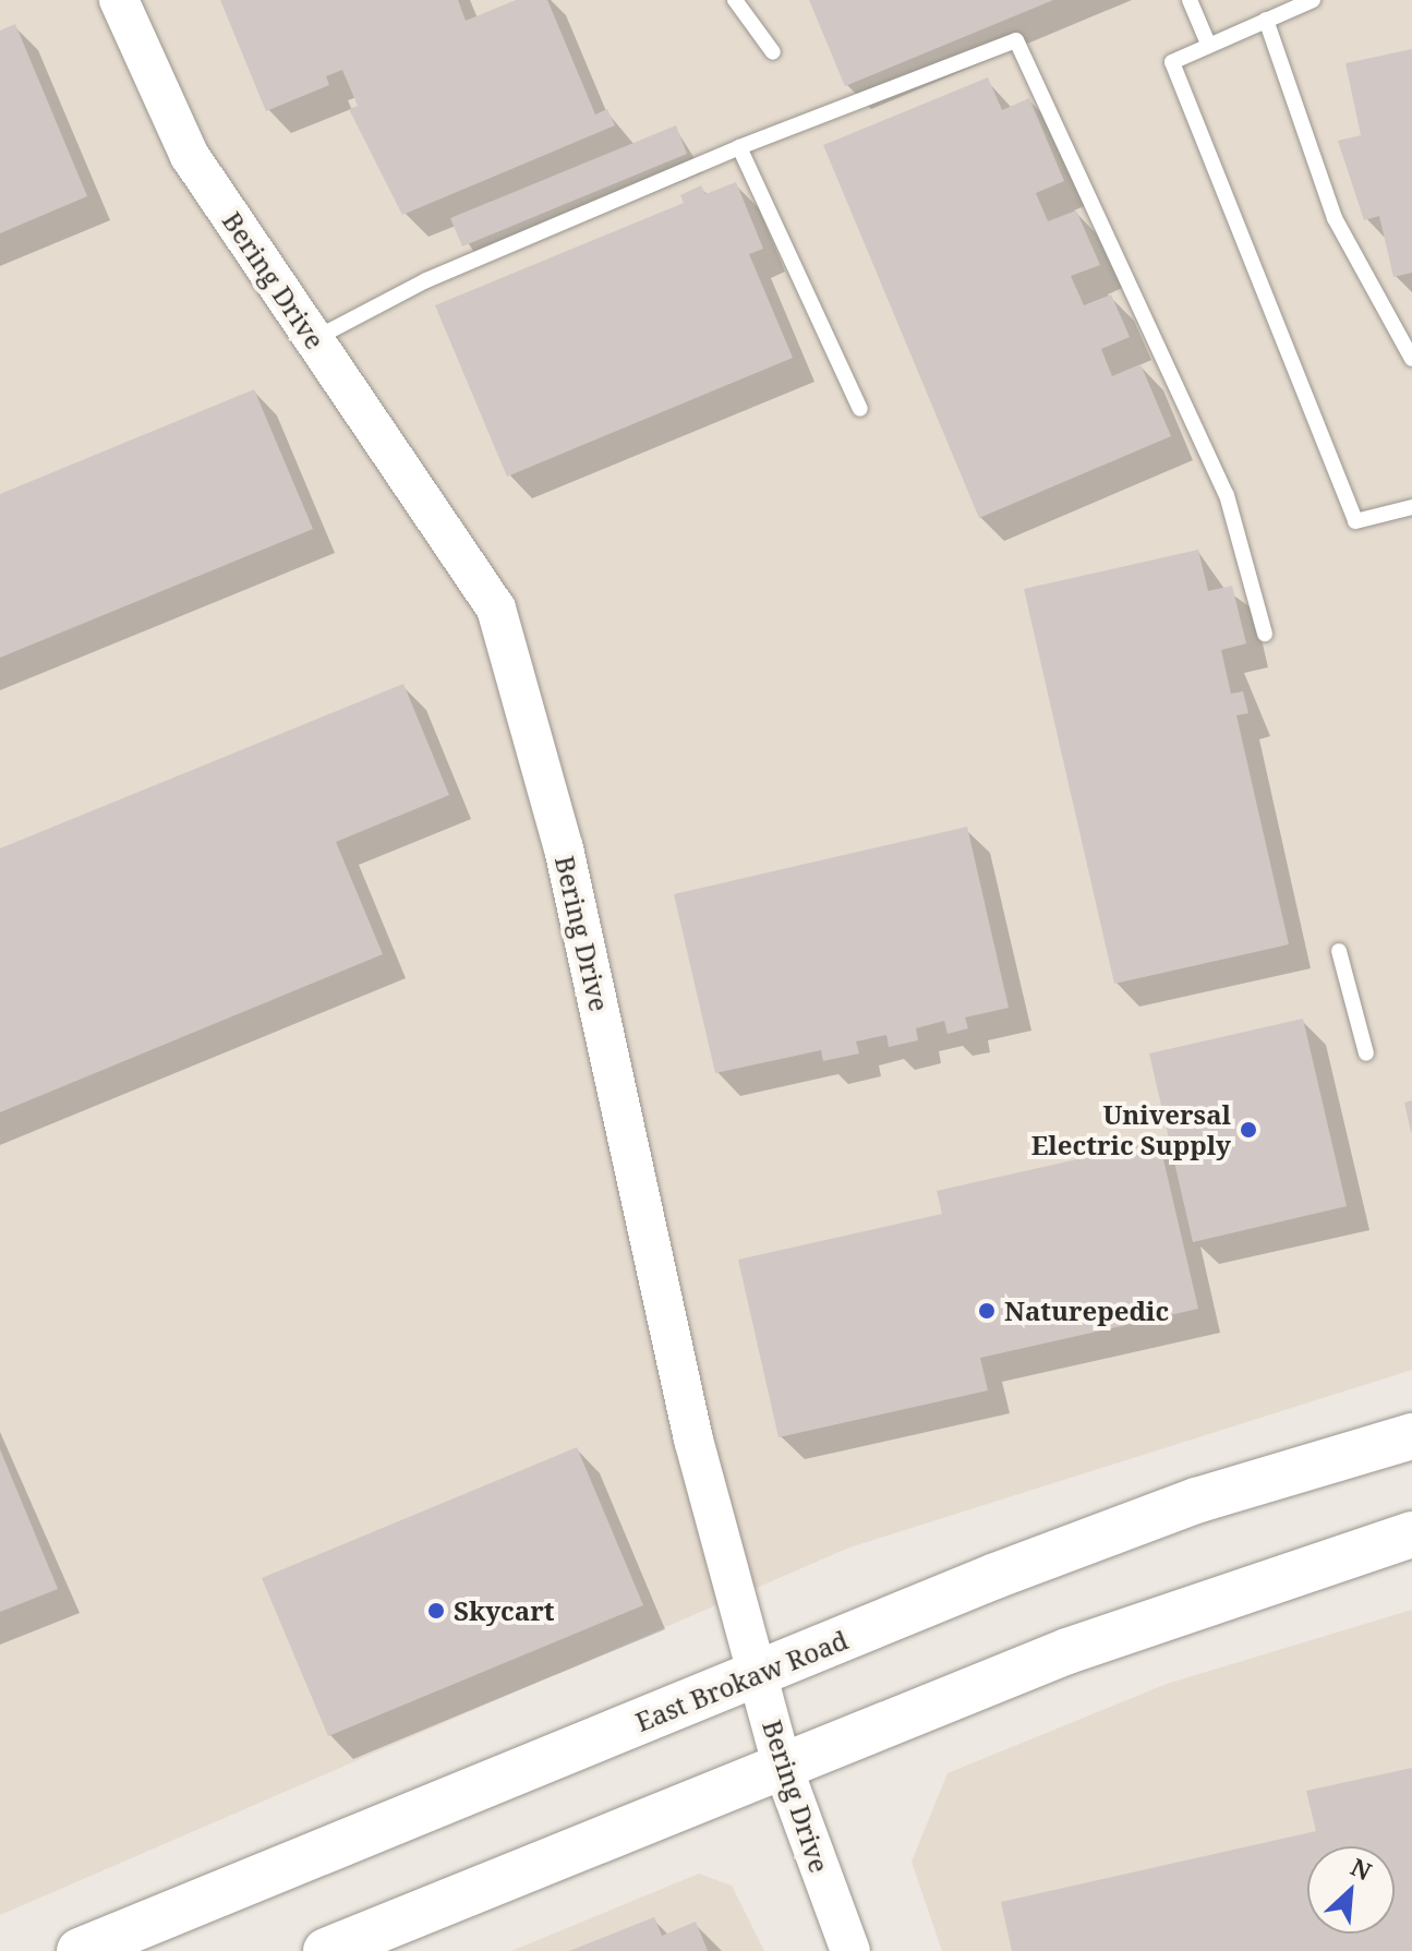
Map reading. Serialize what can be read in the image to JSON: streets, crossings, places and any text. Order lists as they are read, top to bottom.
{
  "streets": {
    "main road": ["East Brokaw Road"],
    "street": ["Bering Drive"]
  },
  "crossings": [
    ["Bering Drive", "East Brokaw Road"]
  ],
  "places": ["Universal Electric Supply", "Naturepedic", "Skycart"],
  "north": "top right"
}
